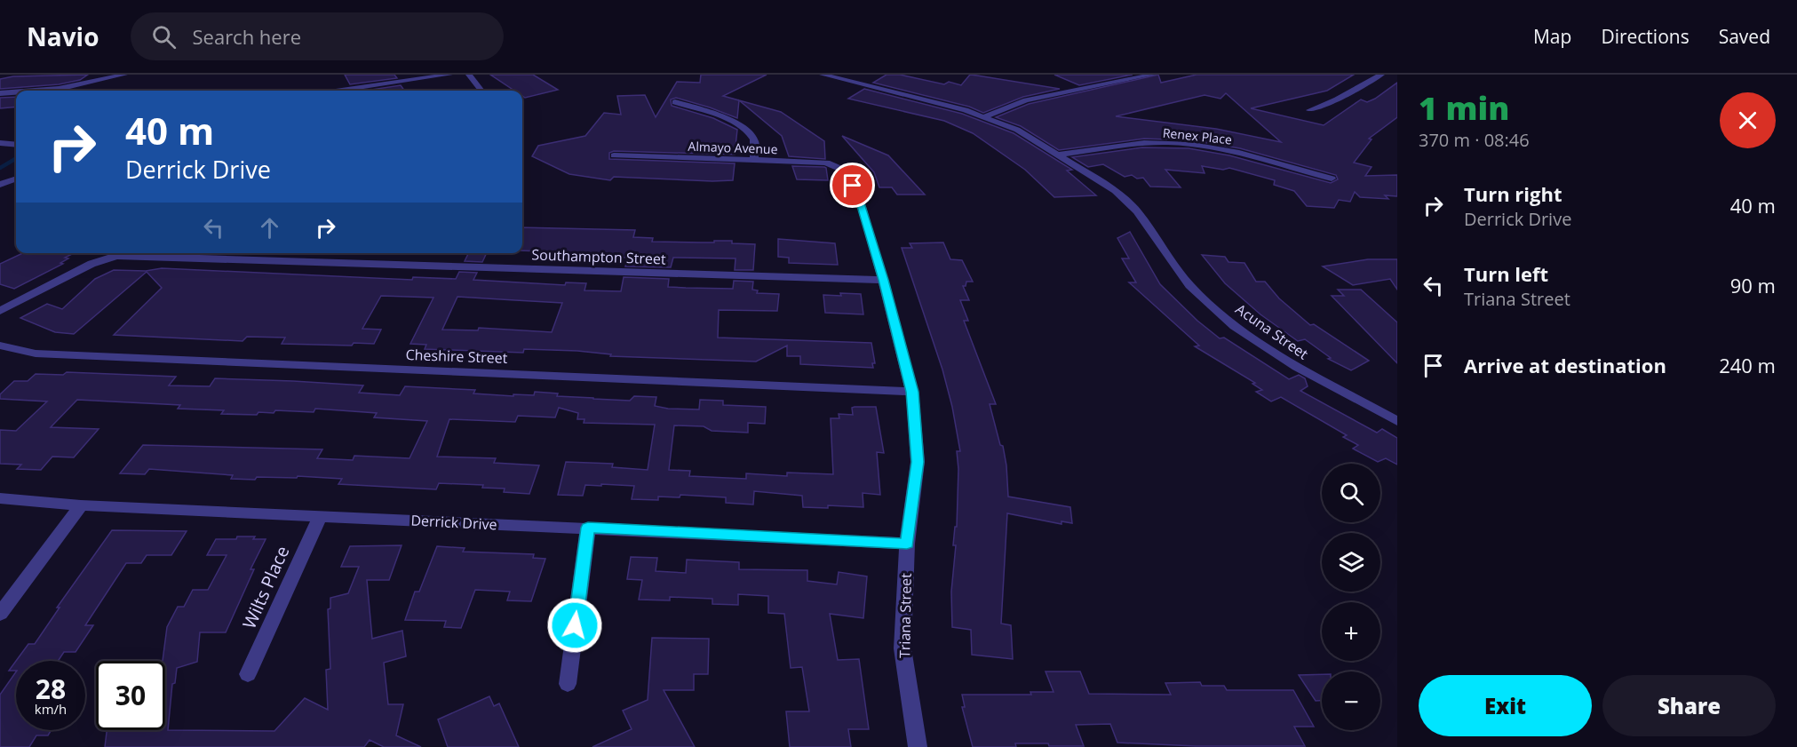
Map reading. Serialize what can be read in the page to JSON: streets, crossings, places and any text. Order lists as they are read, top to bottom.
{
  "streets": {
    "street": [
      "Renex Place",
      "Almayo Avenue",
      "Southampton Street",
      "Acuna Street",
      "Cheshire Street",
      "Derrick Drive",
      "Wilts Place",
      "Triana Street"
    ]
  },
  "crossings": [
    ["Renex Place", "Acuna Street"],
    ["Almayo Avenue", "Triana Street"],
    ["Southampton Street", "Triana Street"],
    ["Cheshire Street", "Triana Street"],
    ["Derrick Drive", "Wilts Place"],
    ["Derrick Drive", "Triana Street"]
  ],
  "page": {
    "header": "Navio",
    "search": "Search here",
    "nav": ["Map", "Directions", "Saved"],
    "heading": ["1 min", "370 m · 08:46"],
    "turn": ["40 m", "Derrick Drive"],
    "list": [
      {
        "name": "Turn right",
        "note": "Derrick Drive",
        "value": "40 m"
      },
      {
        "name": "Turn left",
        "note": "Triana Street",
        "value": "90 m"
      },
      {
        "name": "Arrive at destination",
        "value": "240 m"
      }
    ],
    "map_buttons": ["+", "−"],
    "speed": "28 km/h",
    "limit": "30",
    "buttons": ["Exit", "Share"]
  }
}
